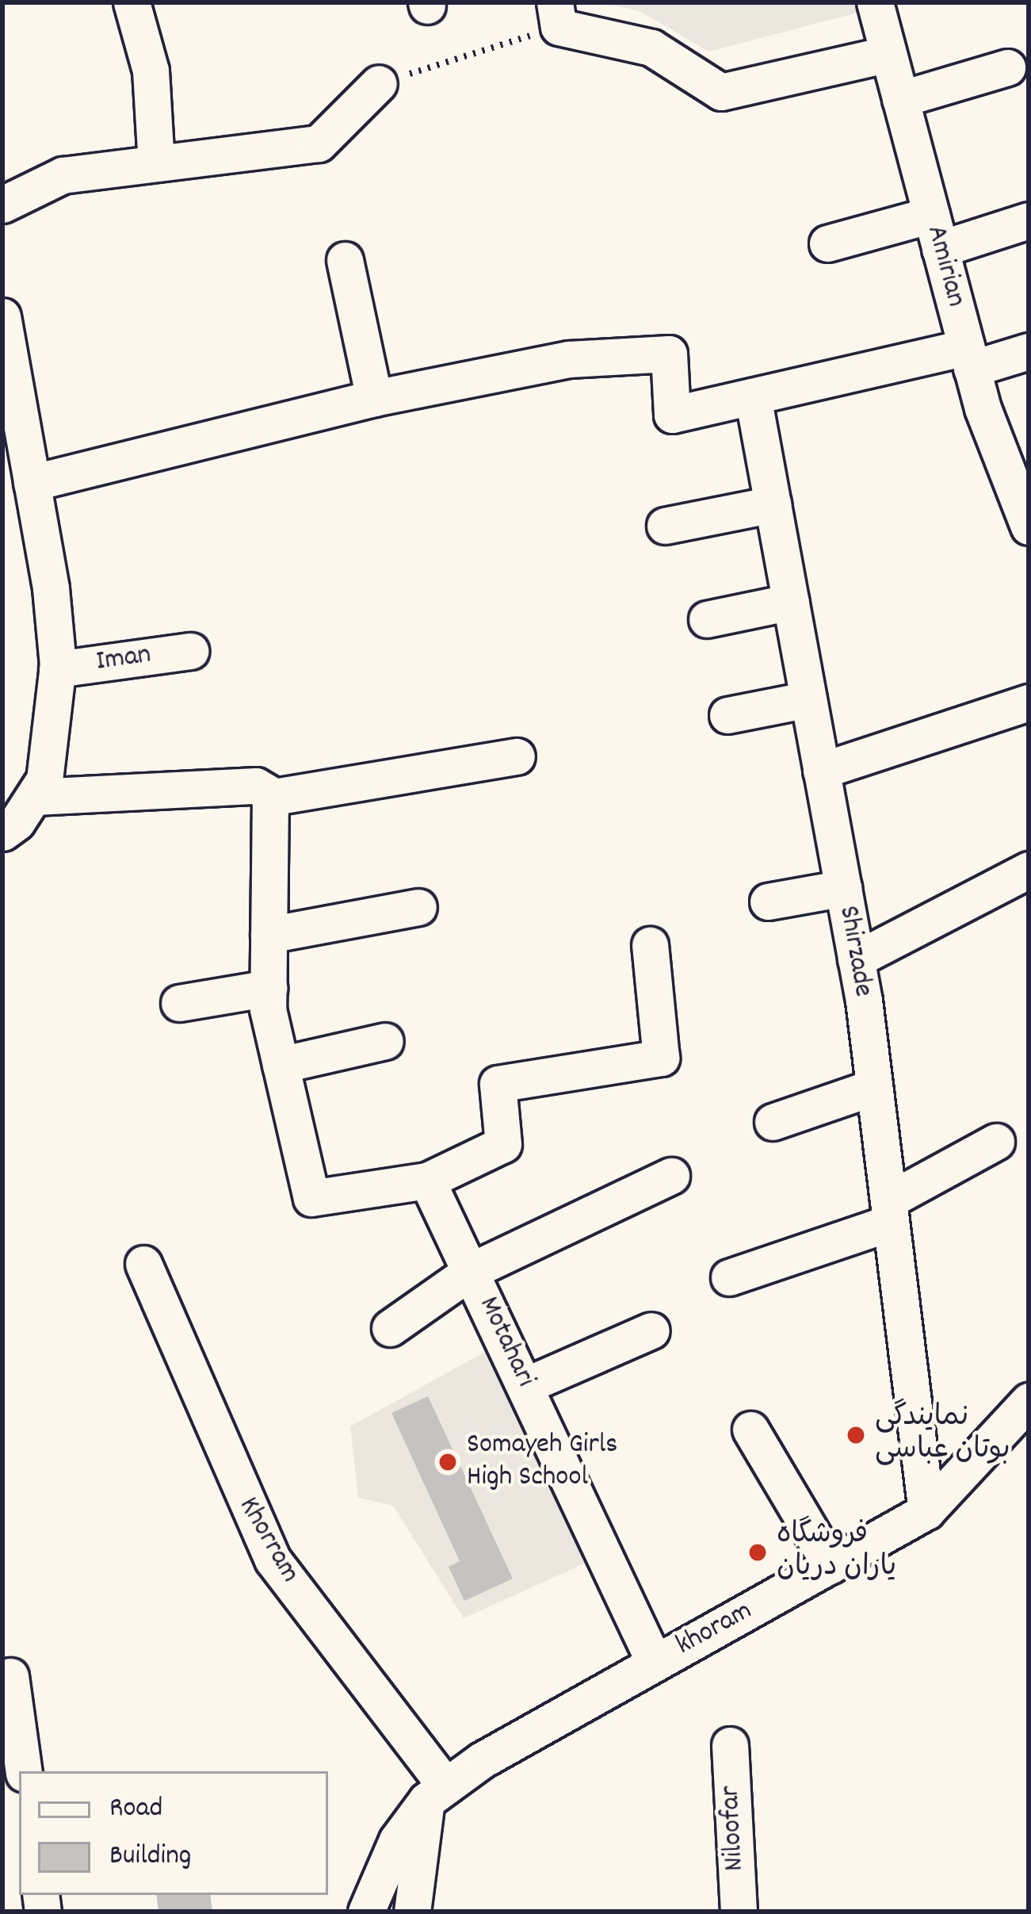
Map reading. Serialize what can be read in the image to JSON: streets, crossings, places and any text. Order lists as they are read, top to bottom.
{
  "streets": {
    "street": [
      "Amirian",
      "Iman",
      "Shirzade",
      "Motahari",
      "Khorram",
      "khoram",
      "Niloofar"
    ]
  },
  "crossings": [
    ["Shirzade", "khoram"],
    ["Motahari", "khoram"],
    ["Khorram", "khoram"]
  ],
  "places": ["نمایندگی بوتان عباسی", "Somayeh Girls High School", "فروشگاه یاران دریان"],
  "legend": ["Road", "Building"]
}
